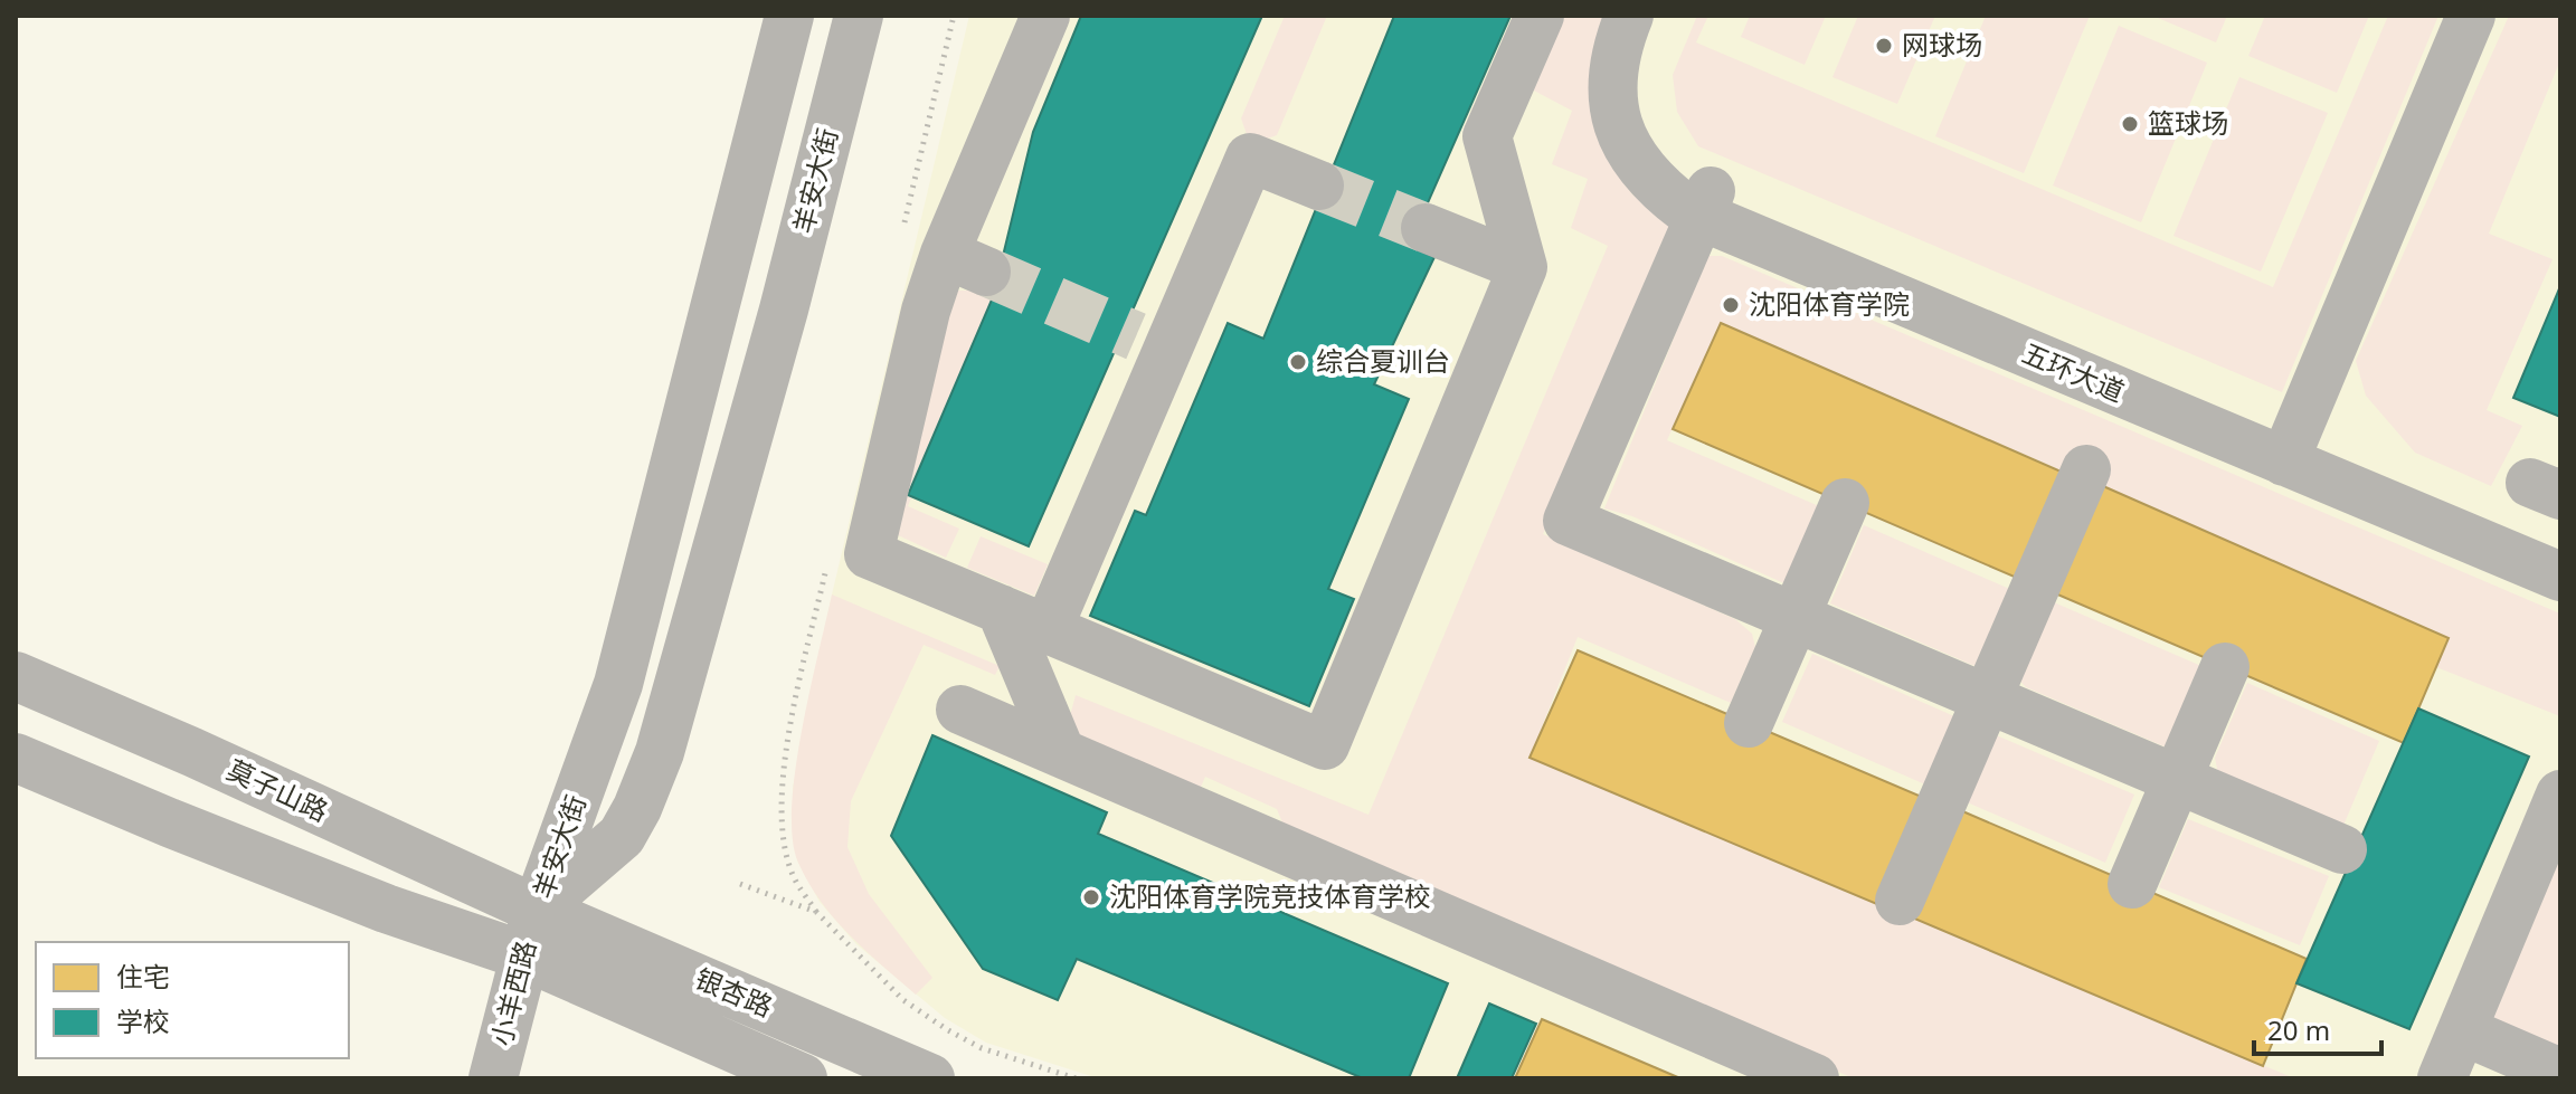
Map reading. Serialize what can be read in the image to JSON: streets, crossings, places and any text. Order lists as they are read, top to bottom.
{
  "streets": {
    "street": [
      "羊安大街",
      "五环大道",
      "莫子山路",
      "小羊西路",
      "银杏路"
    ]
  },
  "crossings": [
    ["羊安大街", "莫子山路"],
    ["羊安大街", "小羊西路"],
    ["羊安大街", "银杏路"],
    ["莫子山路", "小羊西路"],
    ["莫子山路", "银杏路"],
    ["小羊西路", "银杏路"]
  ],
  "places": [
    "网球场",
    "篮球场",
    "沈阳体育学院",
    "综合夏训台",
    "沈阳体育学院竞技体育学校"
  ],
  "legend": ["住宅", "学校"],
  "scale_bar": "20 m"
}
